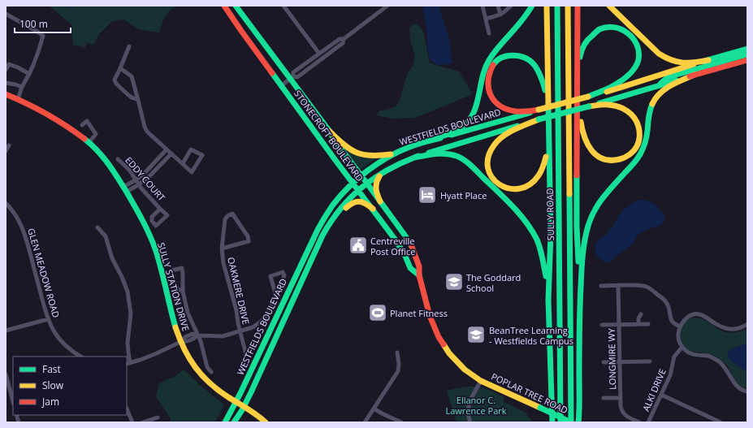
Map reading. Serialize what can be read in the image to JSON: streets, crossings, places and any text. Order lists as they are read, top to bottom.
{
  "streets": {
    "main road": [
      "WESTFIELDS BOULEVARD",
      "STONECROFT BOULEVARD",
      "SULLY ROAD",
      "SULLY STATION DRIVE",
      "POPLAR TREE ROAD"
    ],
    "street": [
      "EDDY COURT",
      "GLEN MEADOW ROAD",
      "OAKMERE DRIVE",
      "LONGMIRE WY",
      "ALKI DRIVE"
    ]
  },
  "crossings": [
    ["WESTFIELDS BOULEVARD", "STONECROFT BOULEVARD"],
    ["WESTFIELDS BOULEVARD", "SULLY STATION DRIVE"],
    ["STONECROFT BOULEVARD", "POPLAR TREE ROAD"]
  ],
  "parks": ["Ellanor C. Lawrence Park"],
  "places": {
    "hotel": ["Hyatt Place"],
    "public building": ["Centreville Post Office"],
    "school or university": ["The Goddard School", "BeanTree Learning - Westfields Campus"],
    "sports": ["Planet Fitness"]
  },
  "legend": ["Fast", "Slow", "Jam"],
  "scale_bar": "100 m"
}
